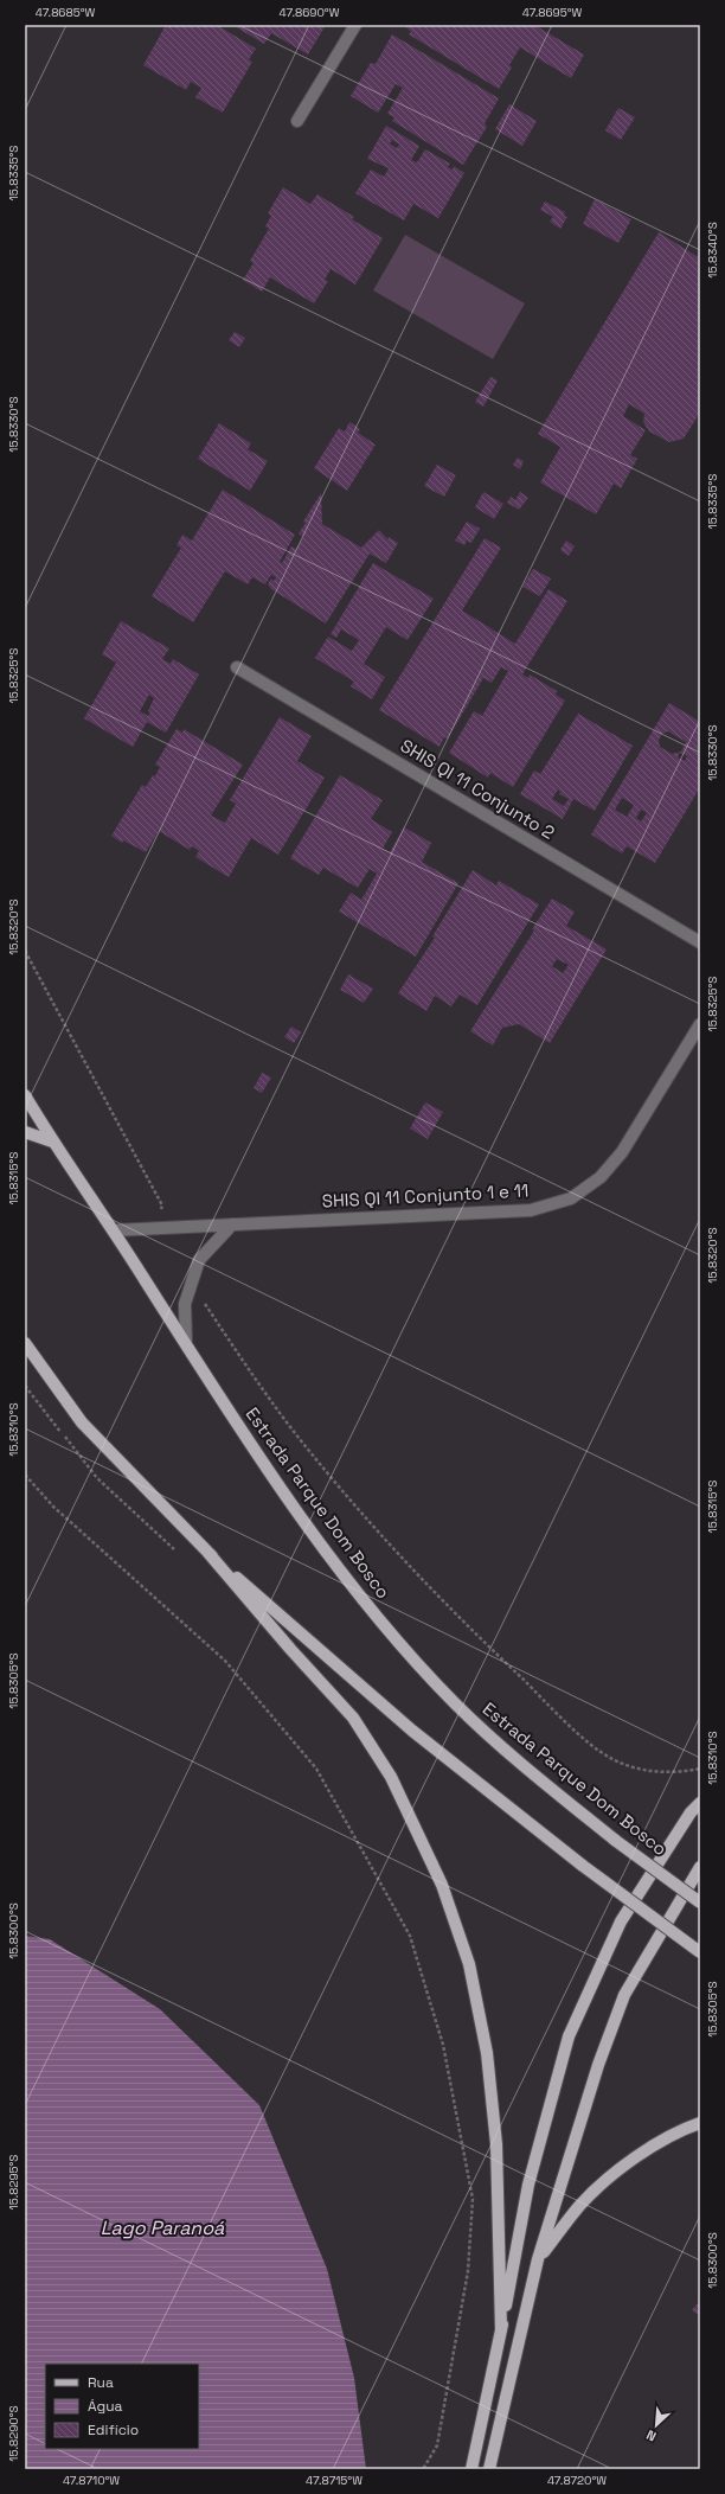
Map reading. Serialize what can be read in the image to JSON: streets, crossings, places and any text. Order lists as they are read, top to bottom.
{
  "streets": {
    "main road": ["Estrada Parque Dom Bosco"],
    "street": ["SHIS QI 11 Conjunto 2", "SHIS QI 11 Conjunto 1 e 11"]
  },
  "crossings": [
    ["SHIS QI 11 Conjunto 1 e 11", "Estrada Parque Dom Bosco"]
  ],
  "water": ["Lago Paranoá"],
  "legend": ["Rua", "Água", "Edifício"],
  "north": "bottom left",
  "coordinates": [
    "47.8685°W",
    "47.8690°W",
    "47.8695°W",
    "15.8335°S",
    "15.8340°S",
    "15.8330°S",
    "15.8325°S",
    "15.8320°S",
    "15.8315°S",
    "15.8310°S",
    "15.8305°S",
    "15.8300°S",
    "15.8295°S",
    "15.8290°S",
    "47.8710°W",
    "47.8715°W",
    "47.8720°W"
  ]
}
